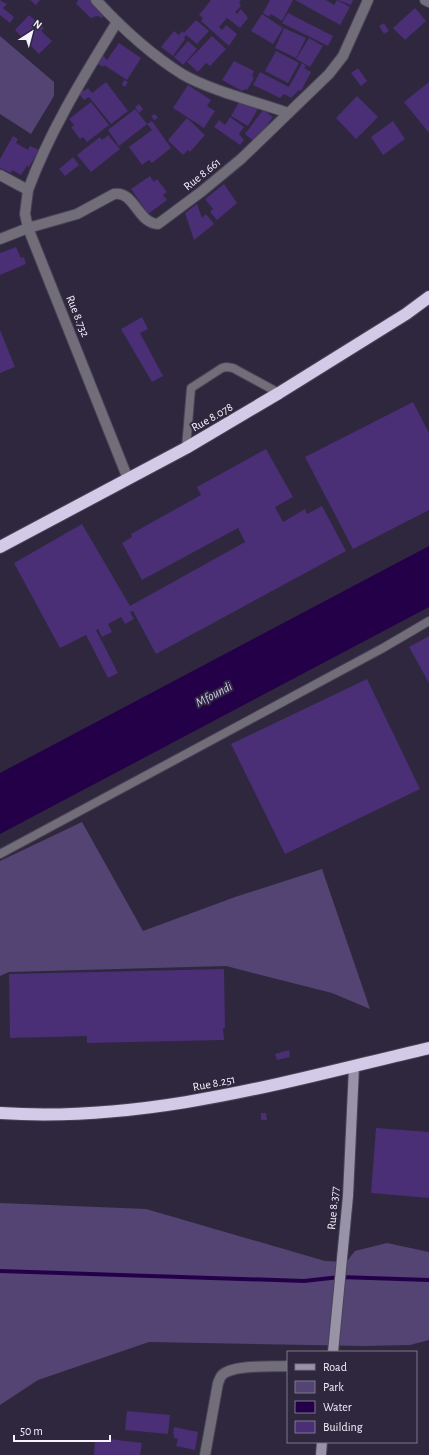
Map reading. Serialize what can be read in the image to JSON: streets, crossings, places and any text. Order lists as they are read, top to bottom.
{
  "streets": {
    "highway": ["Rue 8.078", "Rue 8.251"],
    "street": ["Rue 8.661", "Rue 8.732", "Rue 8.377"]
  },
  "crossings": [
    ["Rue 8.661", "Rue 8.732"],
    ["Rue 8.732", "Rue 8.078"],
    ["Rue 8.251", "Rue 8.377"]
  ],
  "water": ["Mfoundi"],
  "legend": [
    "Road",
    "Park",
    "Water",
    "Building"
  ],
  "scale_bar": "50 m",
  "north": "top right"
}
